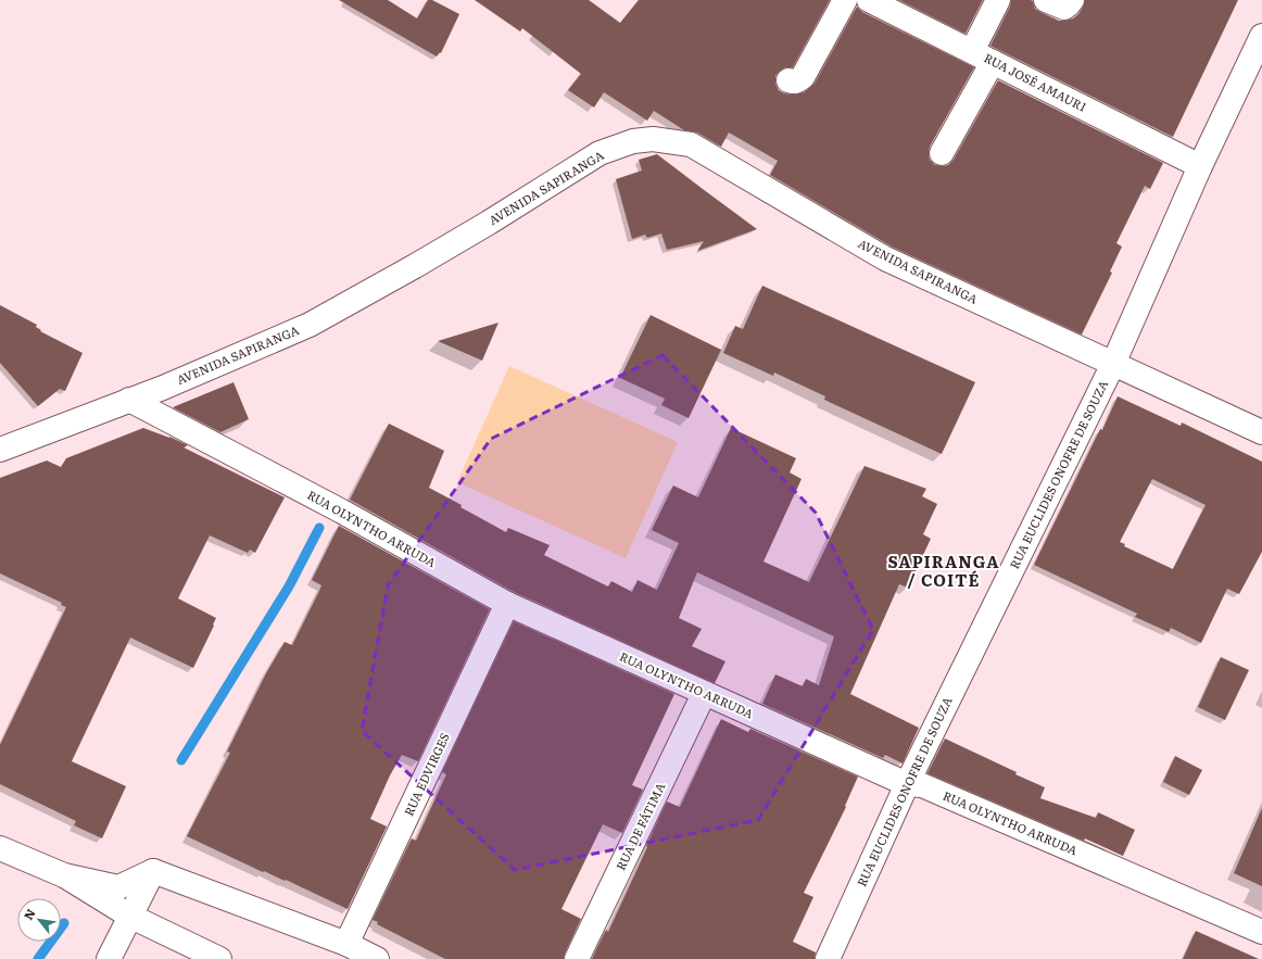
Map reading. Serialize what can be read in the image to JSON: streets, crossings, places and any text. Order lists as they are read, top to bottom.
{
  "streets": {
    "street": [
      "RUA JOSÉ AMAURI",
      "AVENIDA SAPIRANGA",
      "RUA EUCLIDES ONOFRE DE SOUZA",
      "RUA OLYNTHO ARRUDA",
      "RUA EDVIRGES",
      "RUA DE FÁTIMA"
    ]
  },
  "crossings": [
    ["RUA JOSÉ AMAURI", "RUA EUCLIDES ONOFRE DE SOUZA"],
    ["AVENIDA SAPIRANGA", "RUA EUCLIDES ONOFRE DE SOUZA"],
    ["AVENIDA SAPIRANGA", "RUA OLYNTHO ARRUDA"],
    ["RUA EUCLIDES ONOFRE DE SOUZA", "RUA OLYNTHO ARRUDA"],
    ["RUA OLYNTHO ARRUDA", "RUA EDVIRGES"],
    ["RUA OLYNTHO ARRUDA", "RUA DE FÁTIMA"]
  ],
  "districts": ["SAPIRANGA / COITÉ"],
  "north": "top left"
}
